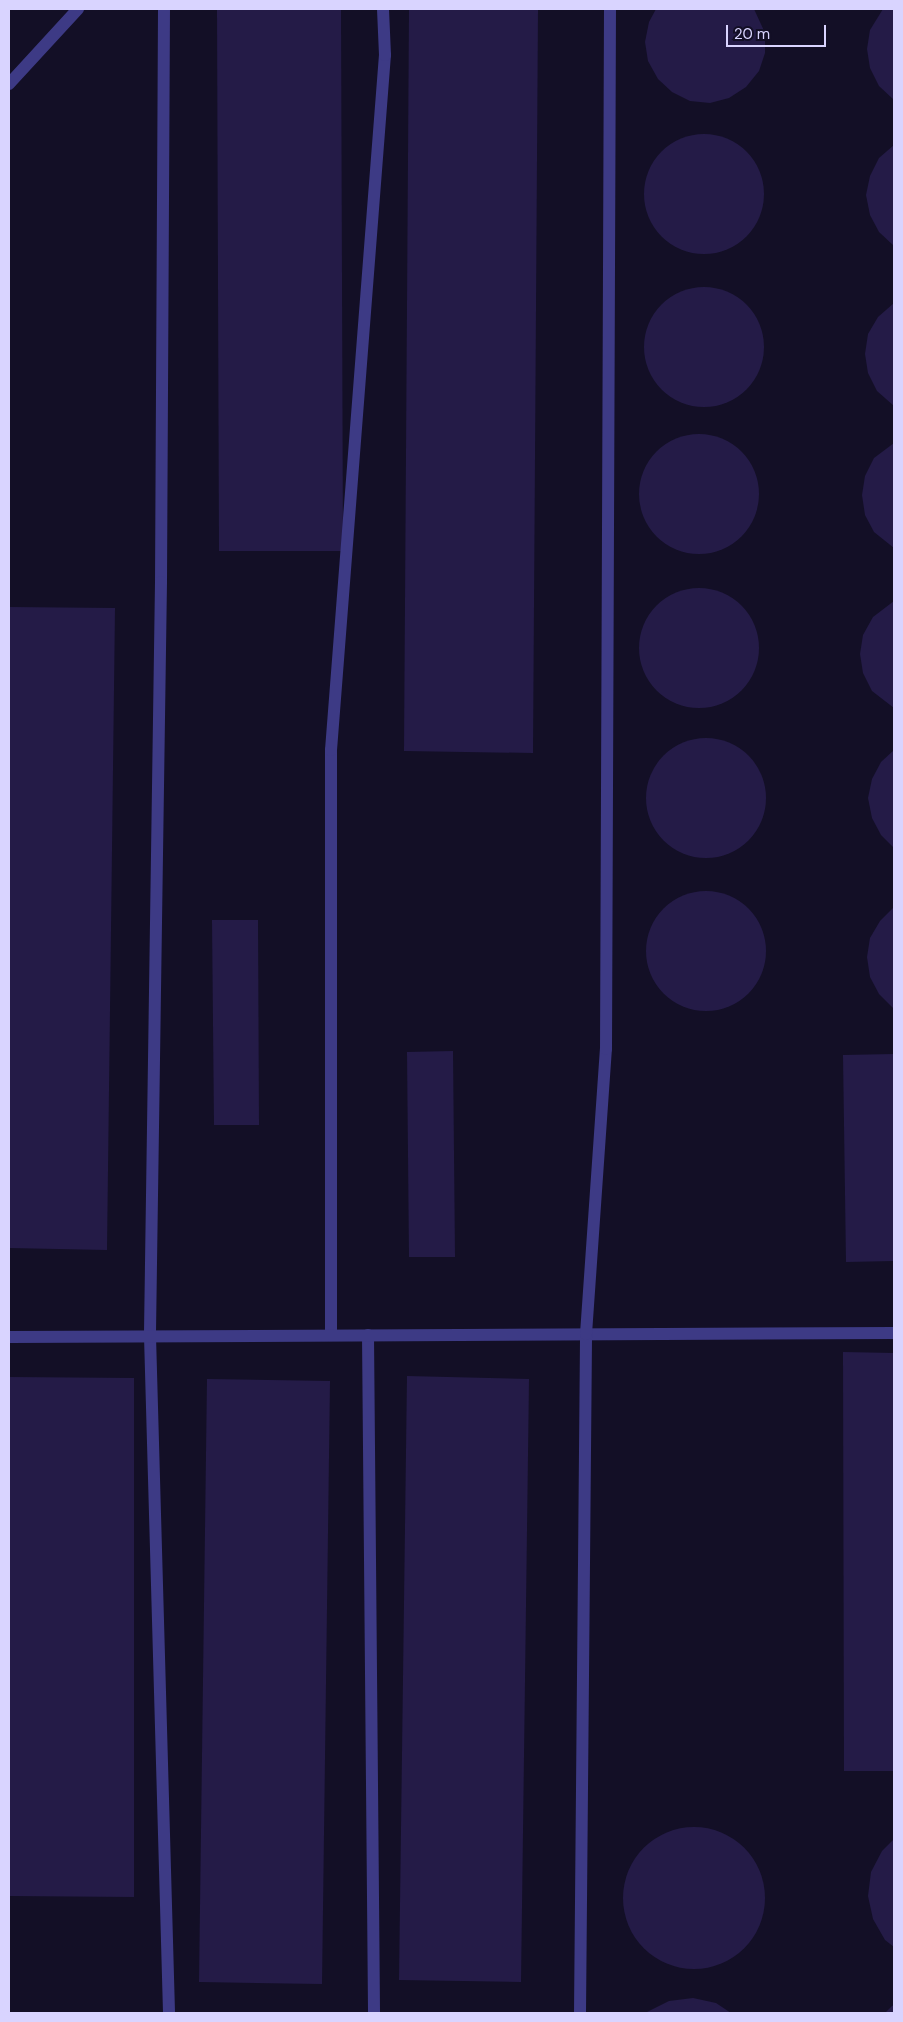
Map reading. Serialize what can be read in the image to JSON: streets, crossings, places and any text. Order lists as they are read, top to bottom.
{
  "scale_bar": "20 m"
}
